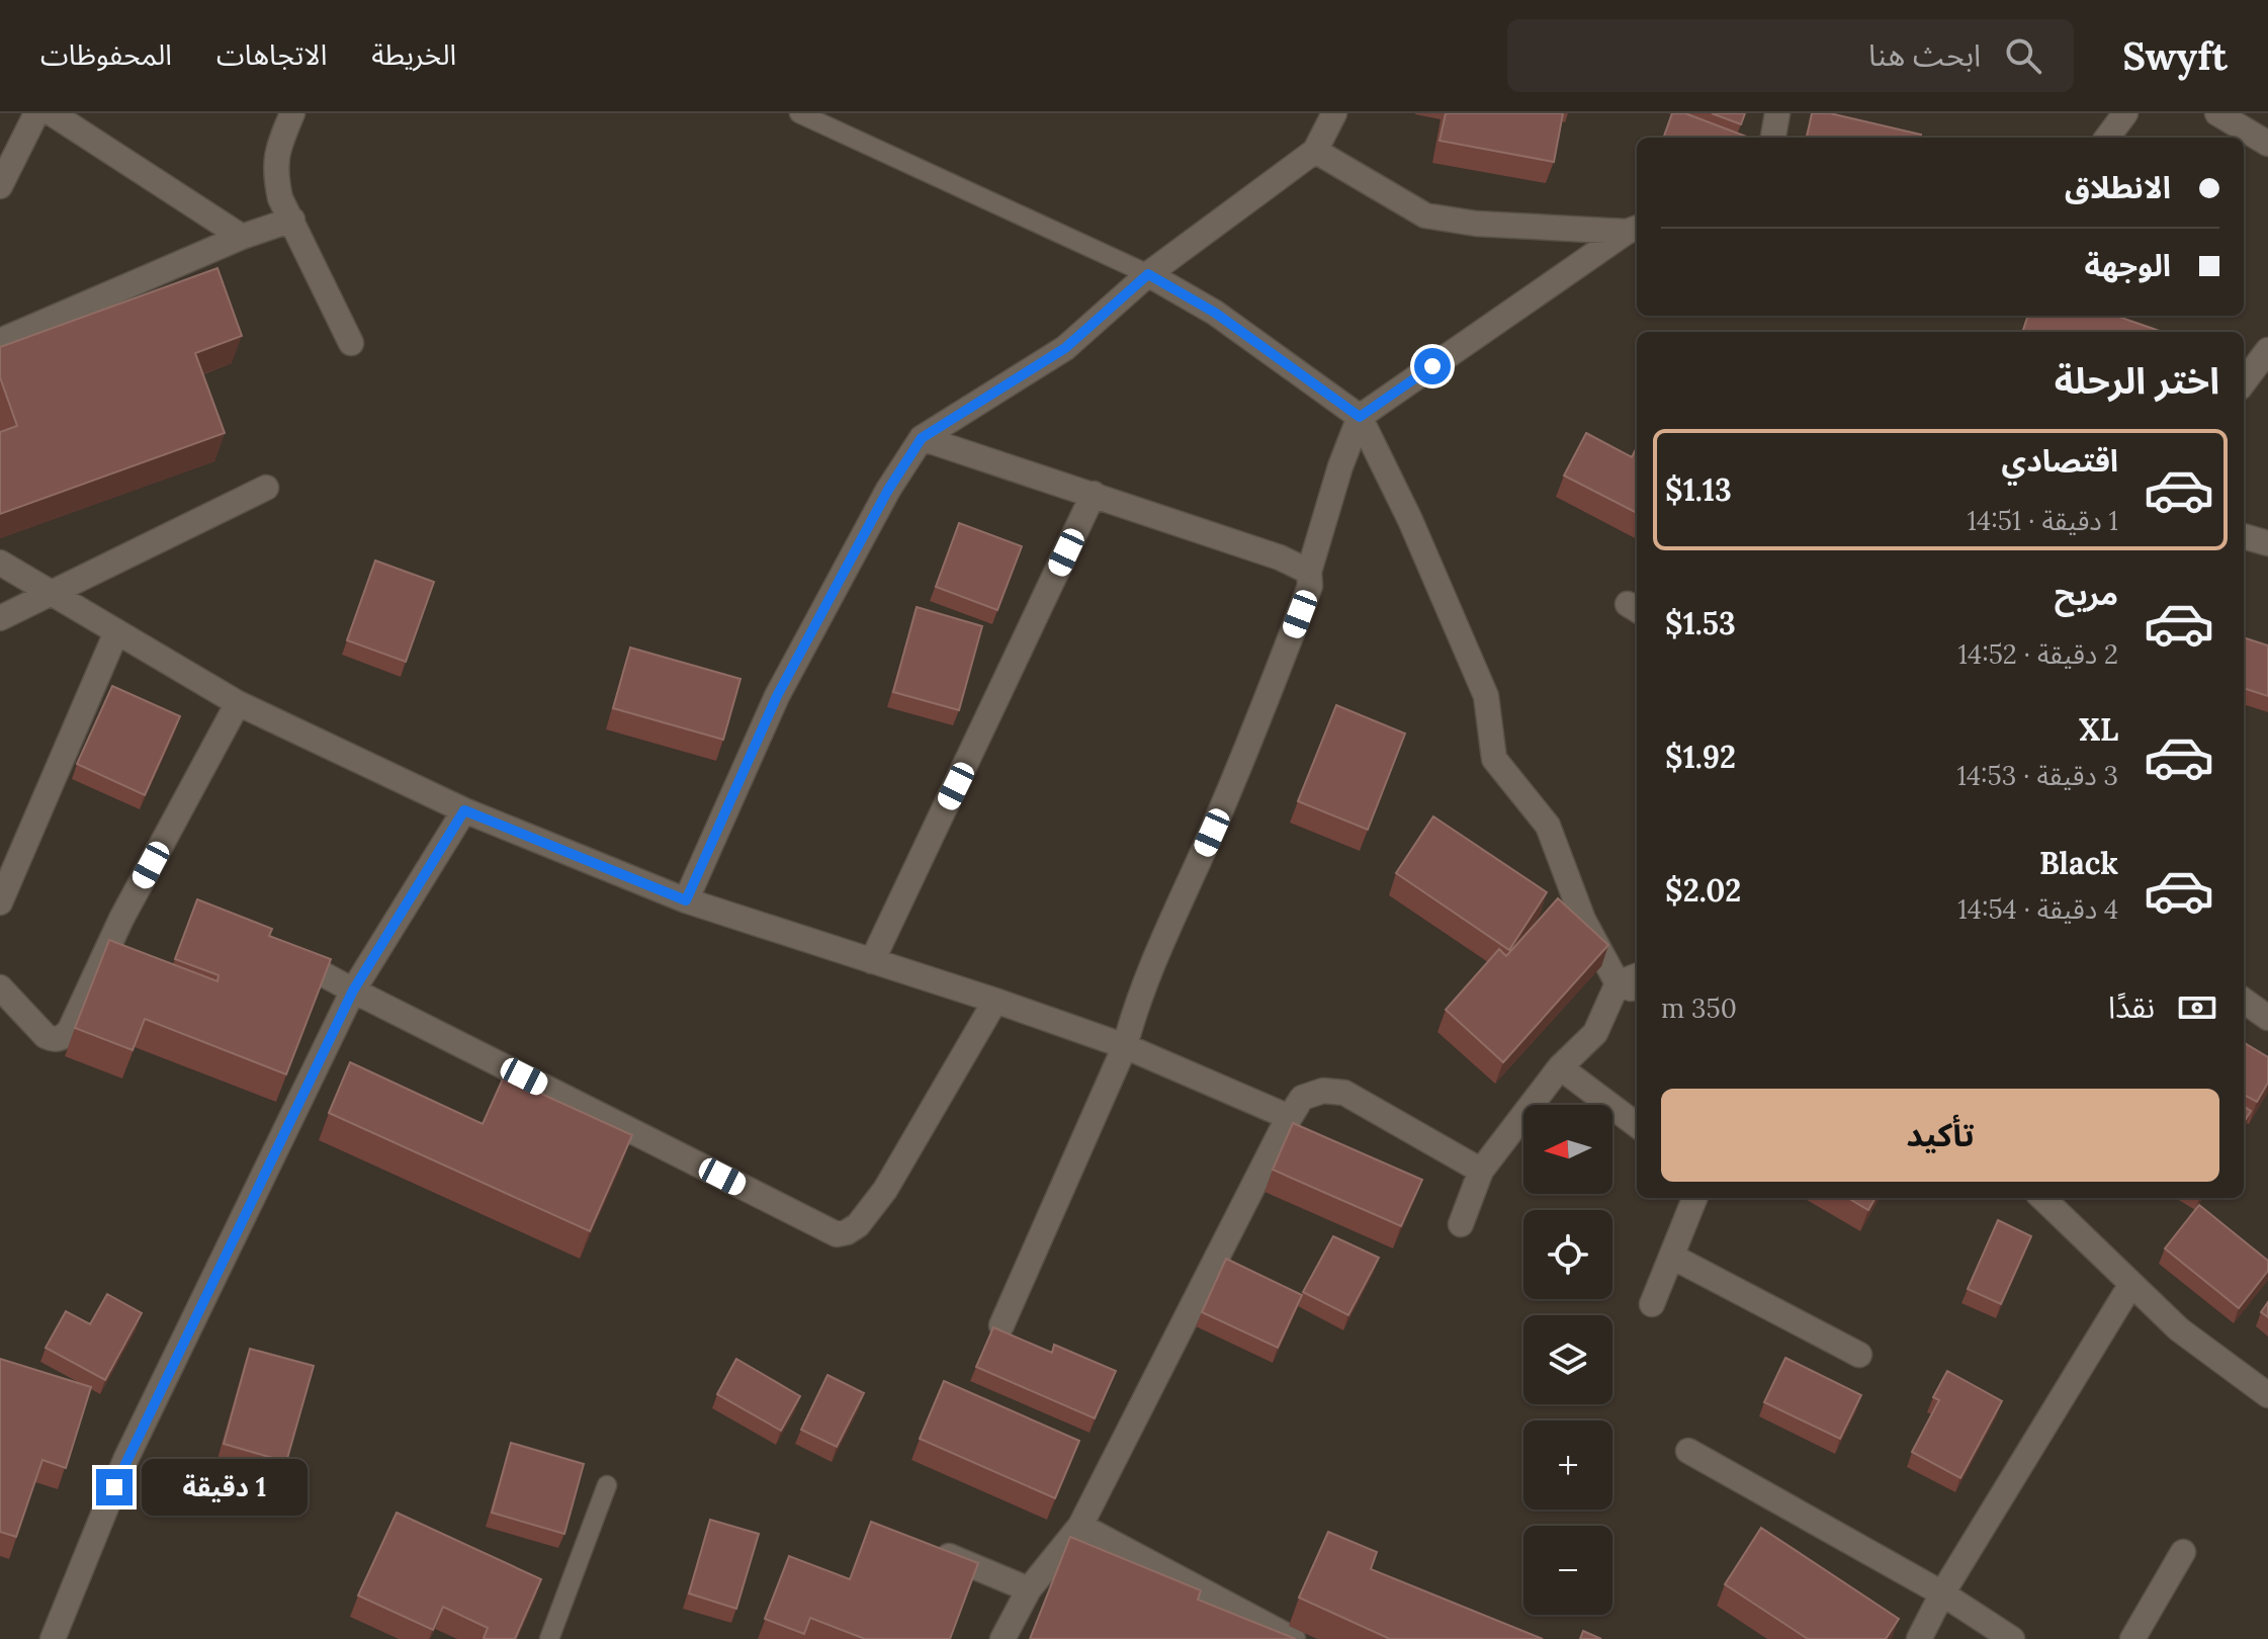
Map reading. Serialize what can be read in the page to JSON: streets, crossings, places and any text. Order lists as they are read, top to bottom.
{
  "north": "left",
  "page": {
    "header": "Swyft",
    "search": "ابحث هنا",
    "nav": ["الخريطة", "الاتجاهات", "المحفوظات"],
    "banner": ["الانطلاق", "الوجهة"],
    "heading": "اختر الرحلة",
    "list": [
      {
        "name": "اقتصادي",
        "note": "1 دقيقة · 14:51",
        "value": "$1.13"
      },
      {
        "name": "مريح",
        "note": "2 دقيقة · 14:52",
        "value": "$1.53"
      },
      {
        "name": "XL",
        "note": "3 دقيقة · 14:53",
        "value": "$1.92"
      },
      {
        "name": "Black",
        "note": "4 دقيقة · 14:54",
        "value": "$2.02"
      }
    ],
    "pay": ["نقدًا", "350 m"],
    "buttons": "تأكيد",
    "map_buttons": ["+", "−"],
    "bubble": "1 دقيقة"
  }
}
